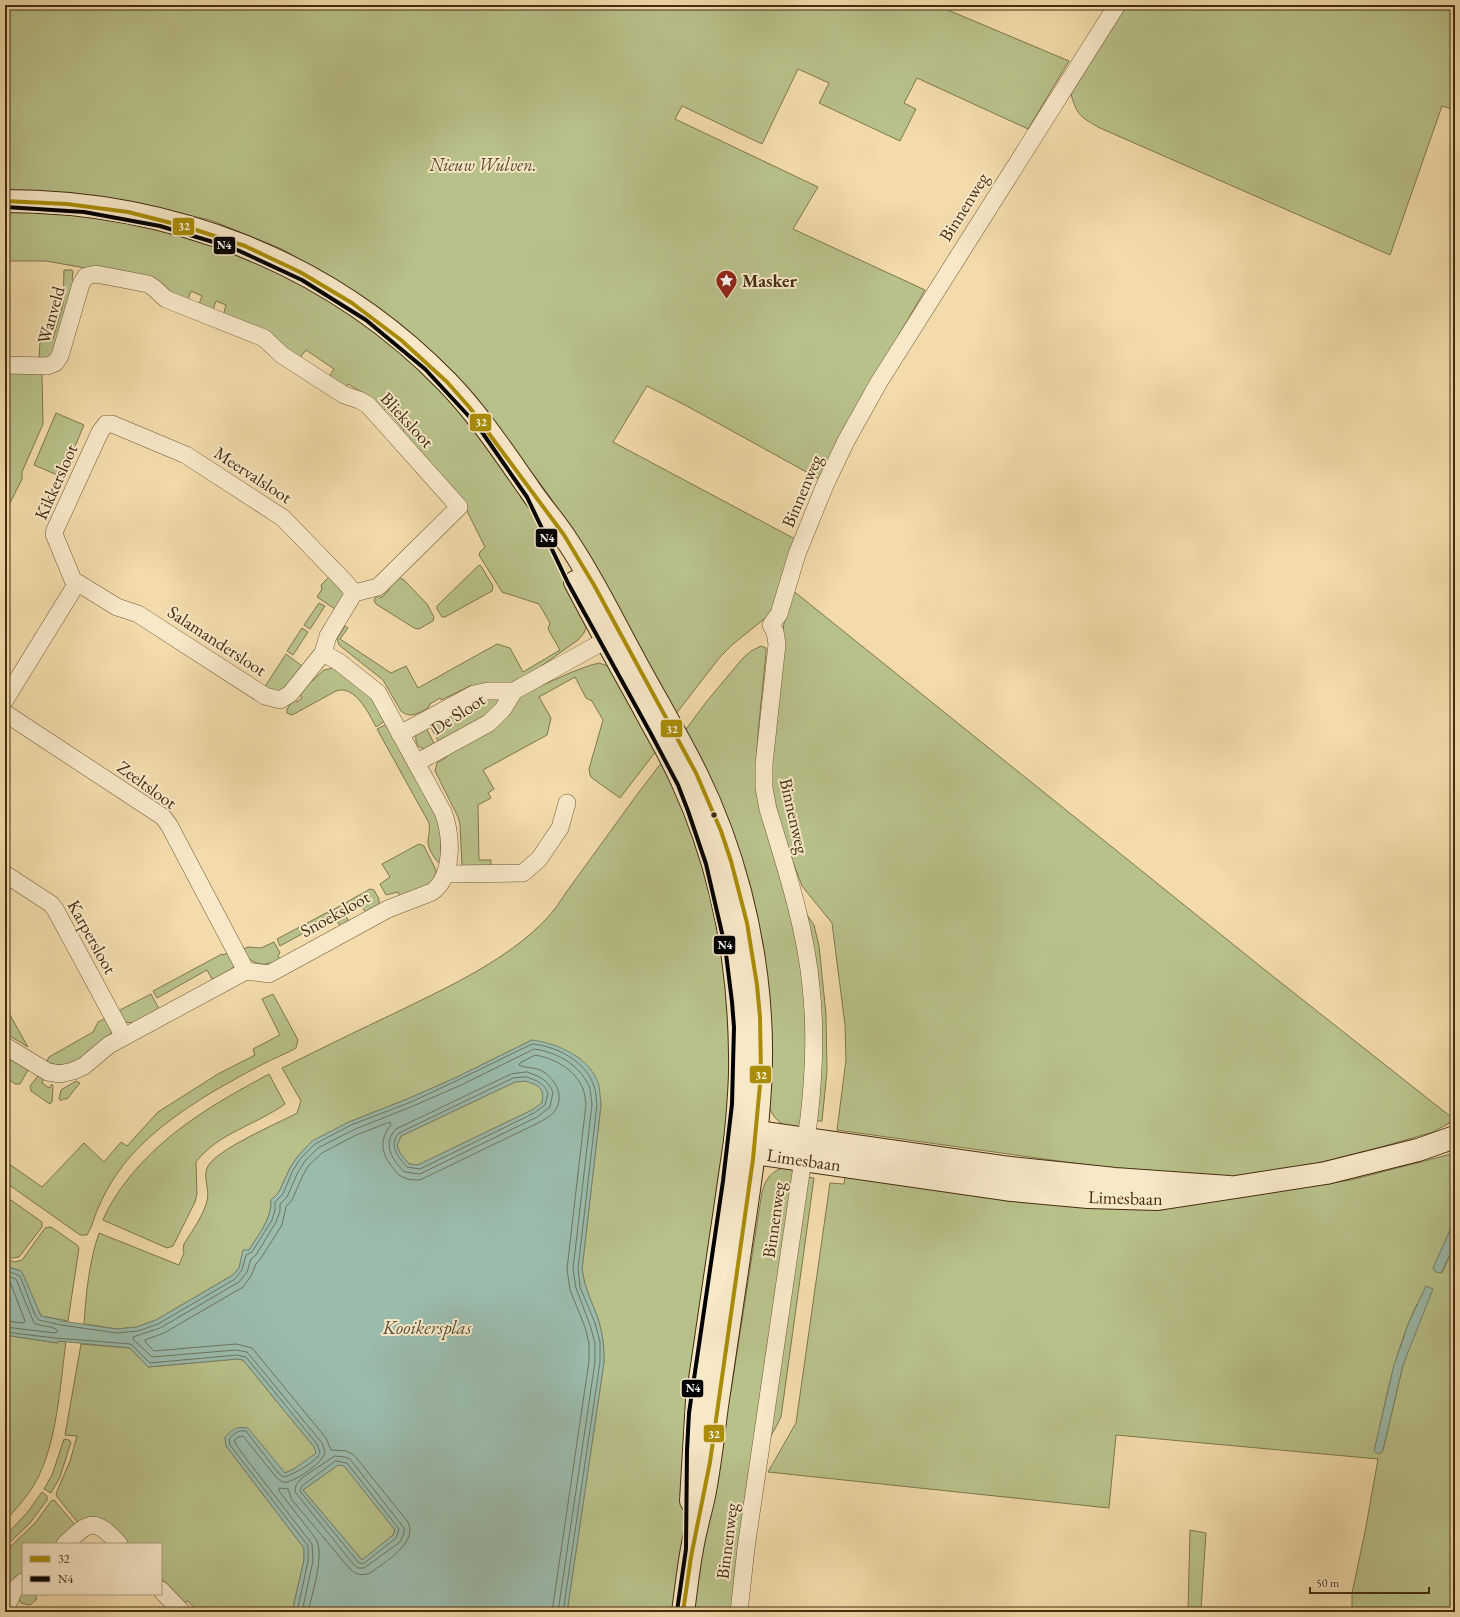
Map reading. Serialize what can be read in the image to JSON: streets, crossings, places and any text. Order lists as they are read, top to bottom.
{
  "streets": {
    "main road": ["Limesbaan"],
    "street": [
      "Binnenweg",
      "Wanveld",
      "Blieksloot",
      "Meervalsloot",
      "Kikkersloot",
      "Salamandersloot",
      "De Sloot",
      "Zeeltsloot",
      "Snoeksloot",
      "Karpersloot"
    ]
  },
  "crossings": [
    ["Binnenweg", "Limesbaan"],
    ["Wanveld", "Blieksloot"],
    ["Blieksloot", "Meervalsloot"],
    ["Meervalsloot", "Kikkersloot"],
    ["Kikkersloot", "Salamandersloot"],
    ["Salamandersloot", "Snoeksloot"],
    ["De Sloot", "Snoeksloot"],
    ["Zeeltsloot", "Snoeksloot"]
  ],
  "water": ["Kooikersplas"],
  "parks": ["Nieuw Wulven."],
  "places": {
    "place": ["Masker"]
  },
  "lines": ["transit line 32", "transit line N4"],
  "legend": ["32", "N4"],
  "scale_bar": "50 m"
}
